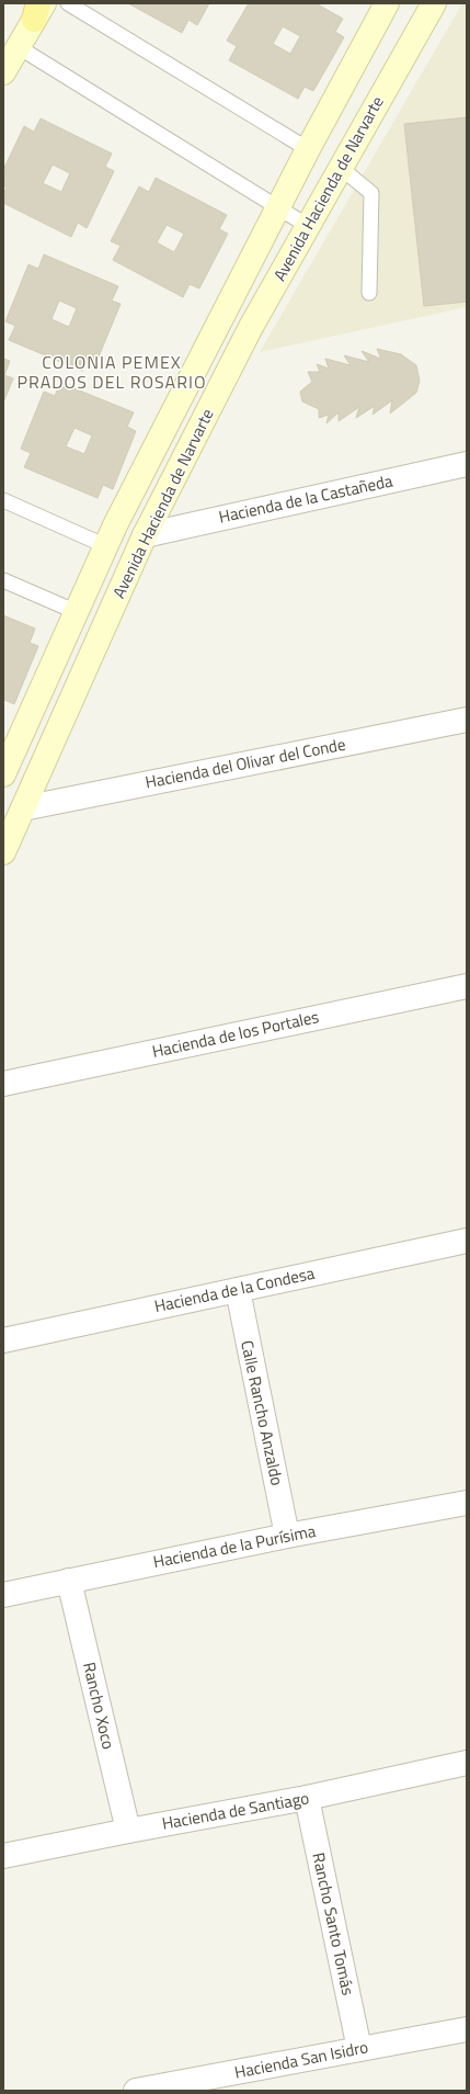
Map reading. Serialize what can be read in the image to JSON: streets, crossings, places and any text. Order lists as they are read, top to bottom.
{
  "streets": {
    "street": [
      "Avenida Hacienda de Narvarte",
      "Hacienda de la Castañeda",
      "Hacienda del Olivar del Conde",
      "Hacienda de los Portales",
      "Hacienda de la Condesa",
      "Calle Rancho Anzaldo",
      "Hacienda de la Purísima",
      "Rancho Xoco",
      "Hacienda de Santiago",
      "Rancho Santo Tomás",
      "Hacienda San Isidro"
    ]
  },
  "crossings": [
    ["Avenida Hacienda de Narvarte", "Hacienda de la Castañeda"],
    ["Avenida Hacienda de Narvarte", "Hacienda del Olivar del Conde"],
    ["Hacienda de la Condesa", "Calle Rancho Anzaldo"],
    ["Calle Rancho Anzaldo", "Hacienda de la Purísima"],
    ["Hacienda de la Purísima", "Rancho Xoco"],
    ["Rancho Xoco", "Hacienda de Santiago"],
    ["Hacienda de Santiago", "Rancho Santo Tomás"],
    ["Rancho Santo Tomás", "Hacienda San Isidro"]
  ],
  "districts": ["COLONIA PEMEX PRADOS DEL ROSARIO"]
}
